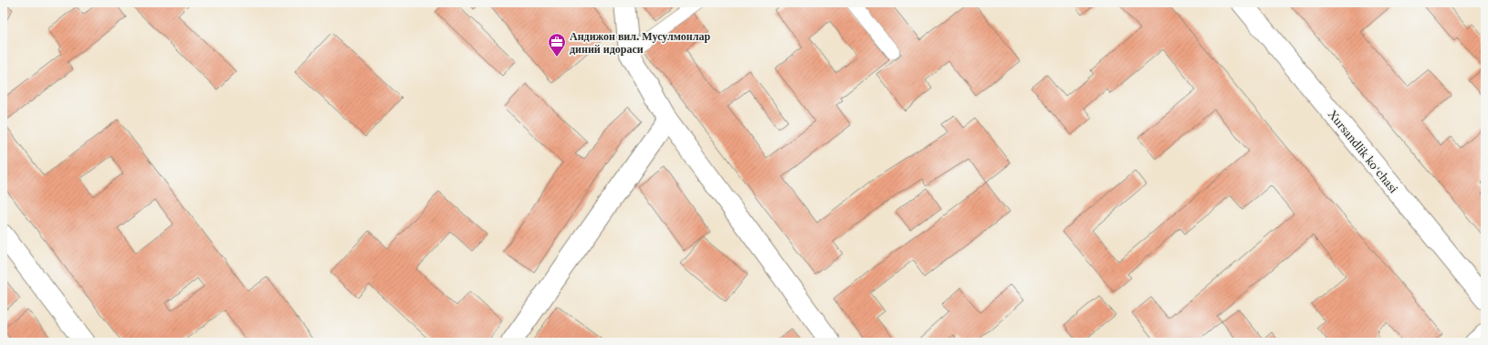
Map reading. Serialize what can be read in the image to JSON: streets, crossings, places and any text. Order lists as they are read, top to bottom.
{
  "streets": {
    "street": ["Xursandlik koʻchasi"]
  },
  "places": {
    "office": ["Андижон вил. Мусулмонлар диний идораси"]
  }
}
